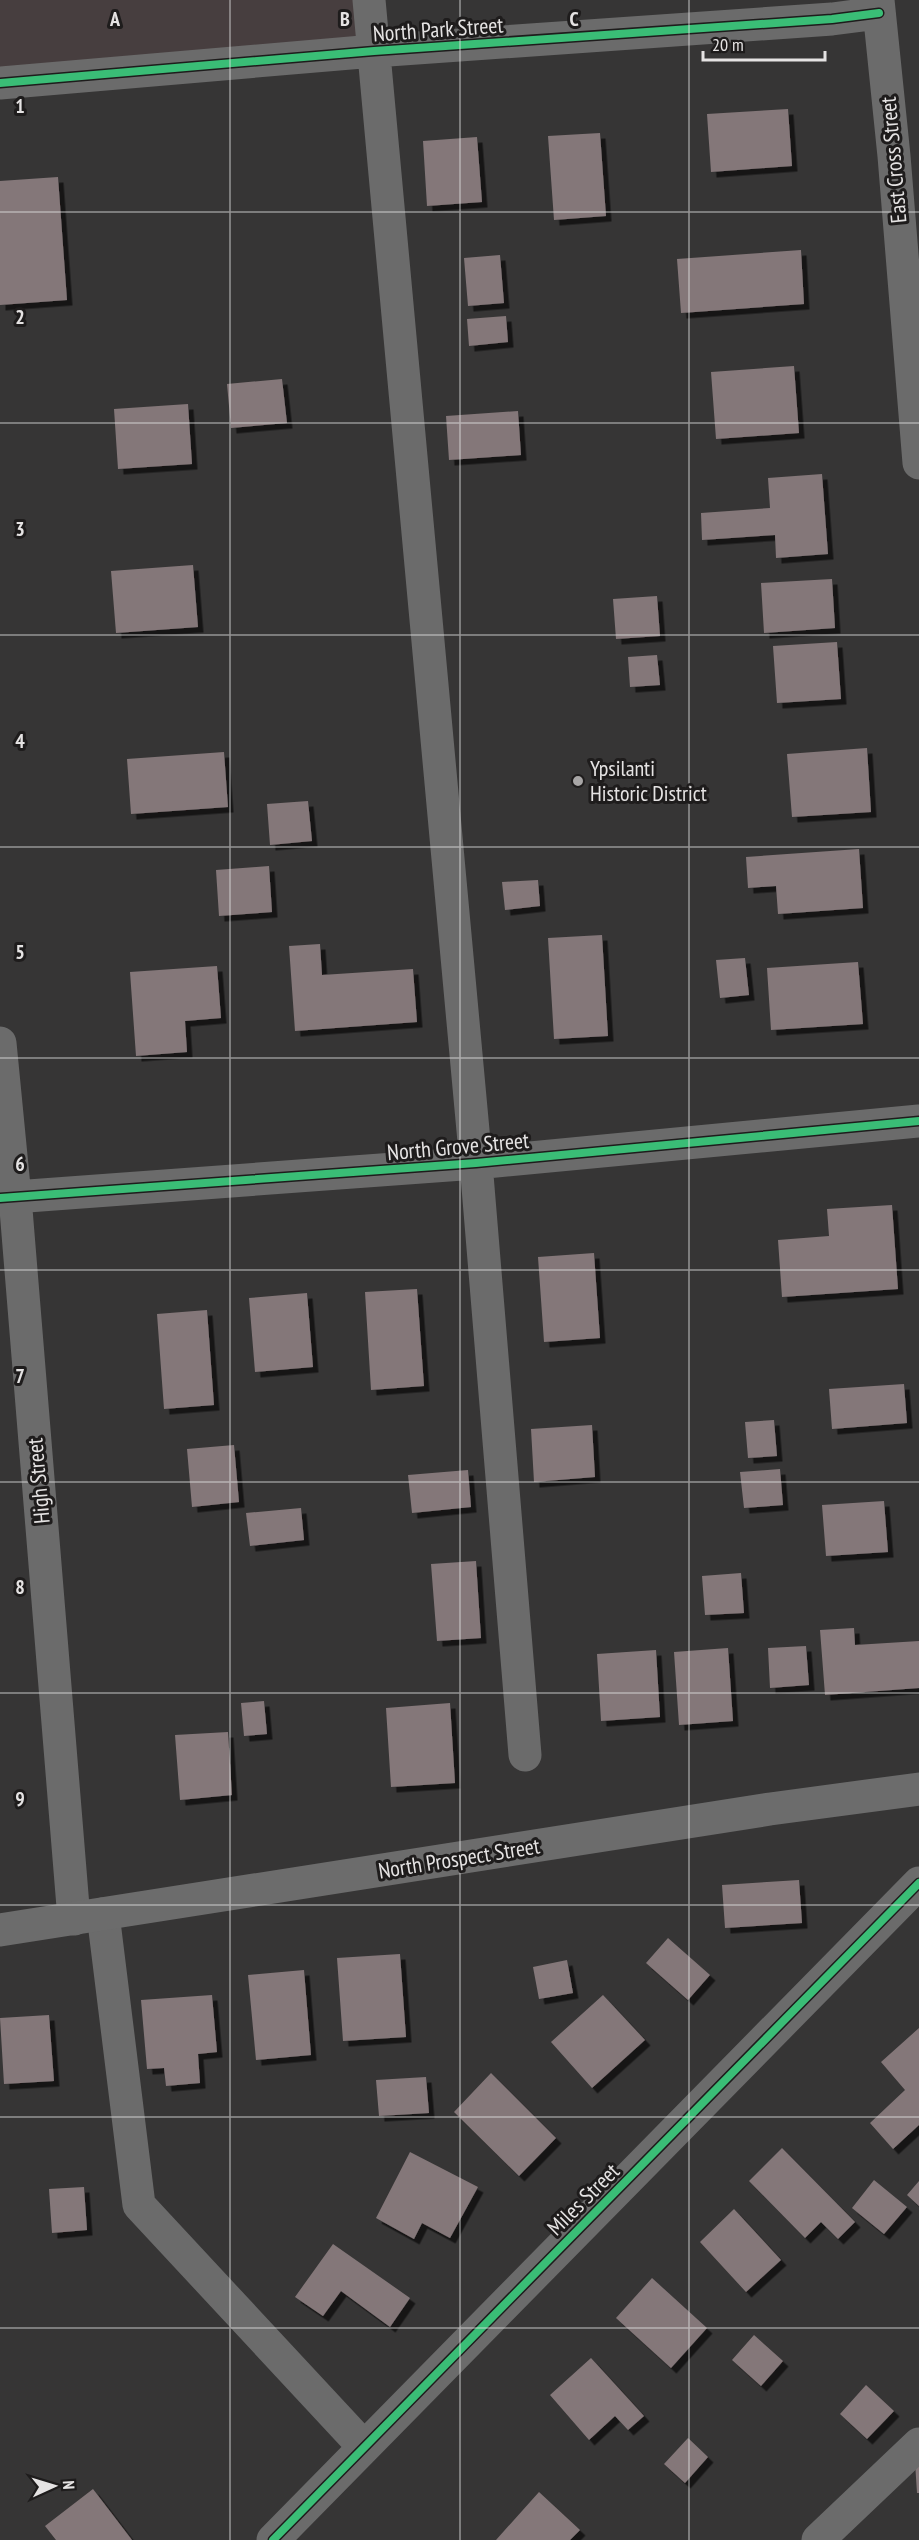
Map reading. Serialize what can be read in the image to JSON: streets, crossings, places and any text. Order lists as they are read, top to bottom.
{
  "streets": {
    "main road": ["North Prospect Street"],
    "street": [
      "North Park Street",
      "East Cross Street",
      "North Grove Street",
      "High Street",
      "Miles Street"
    ]
  },
  "crossings": [
    ["North Park Street", "East Cross Street"],
    ["North Grove Street", "High Street"],
    ["High Street", "North Prospect Street"],
    ["High Street", "Miles Street"]
  ],
  "places": ["Ypsilanti Historic District"],
  "scale_bar": "20 m",
  "north": "right",
  "grid": {
    "columns": ["A", "B", "C"],
    "rows": [
      "1",
      "2",
      "3",
      "4",
      "5",
      "6",
      "7",
      "8",
      "9"
    ]
  }
}
